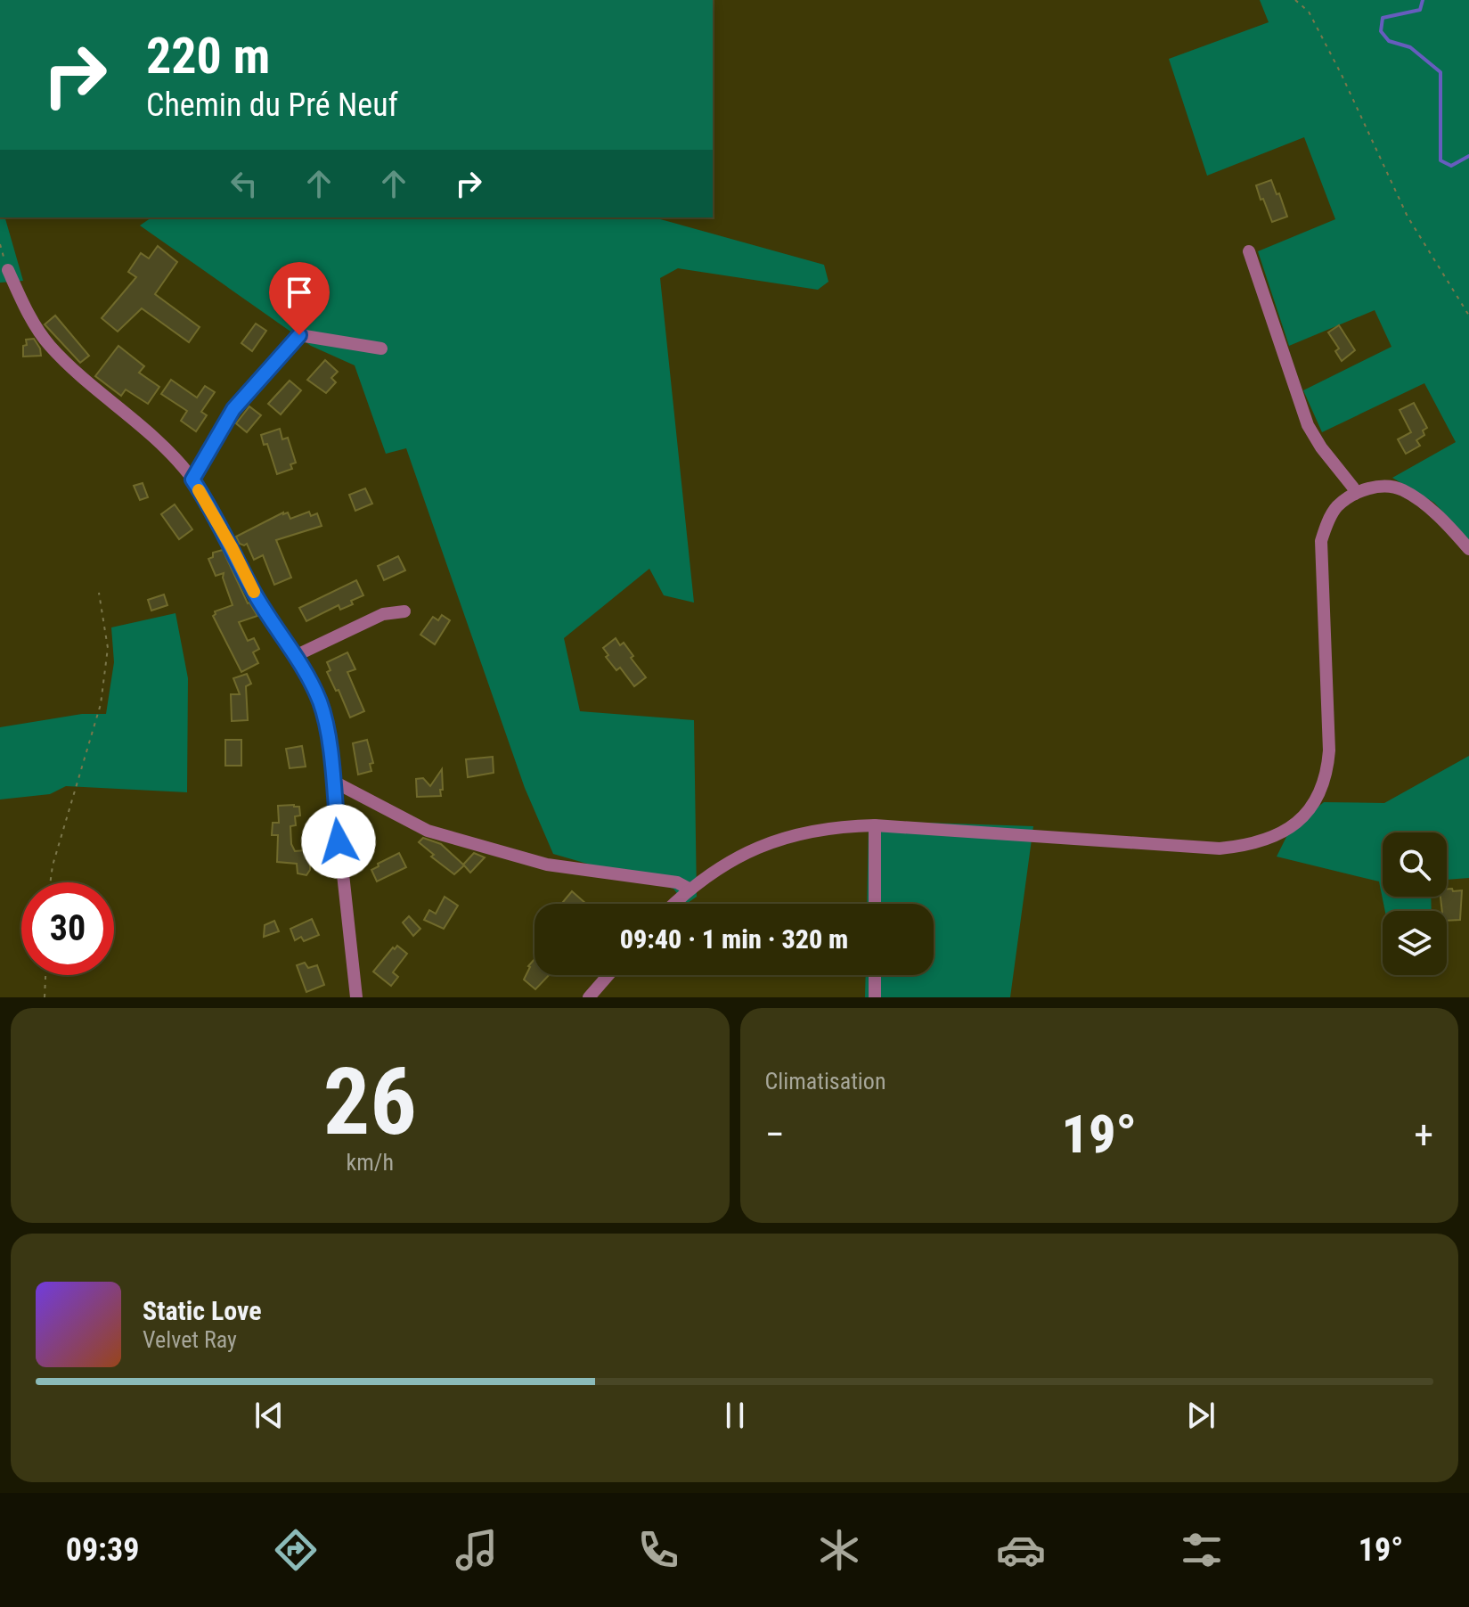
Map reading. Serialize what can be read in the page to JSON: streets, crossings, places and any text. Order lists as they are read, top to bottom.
{
  "page": {
    "turn": ["220 m", "Chemin du Pré Neuf"],
    "limit": "30",
    "trip": "09:40 · 1 min · 320 m",
    "tile": [
      ["26", "km/h"],
      "Climatisation"
    ],
    "heat": ["−", "19°", "+"],
    "song": ["Static Love", "Velvet Ray"],
    "tabs": ["09:39", "19°"]
  }
}
